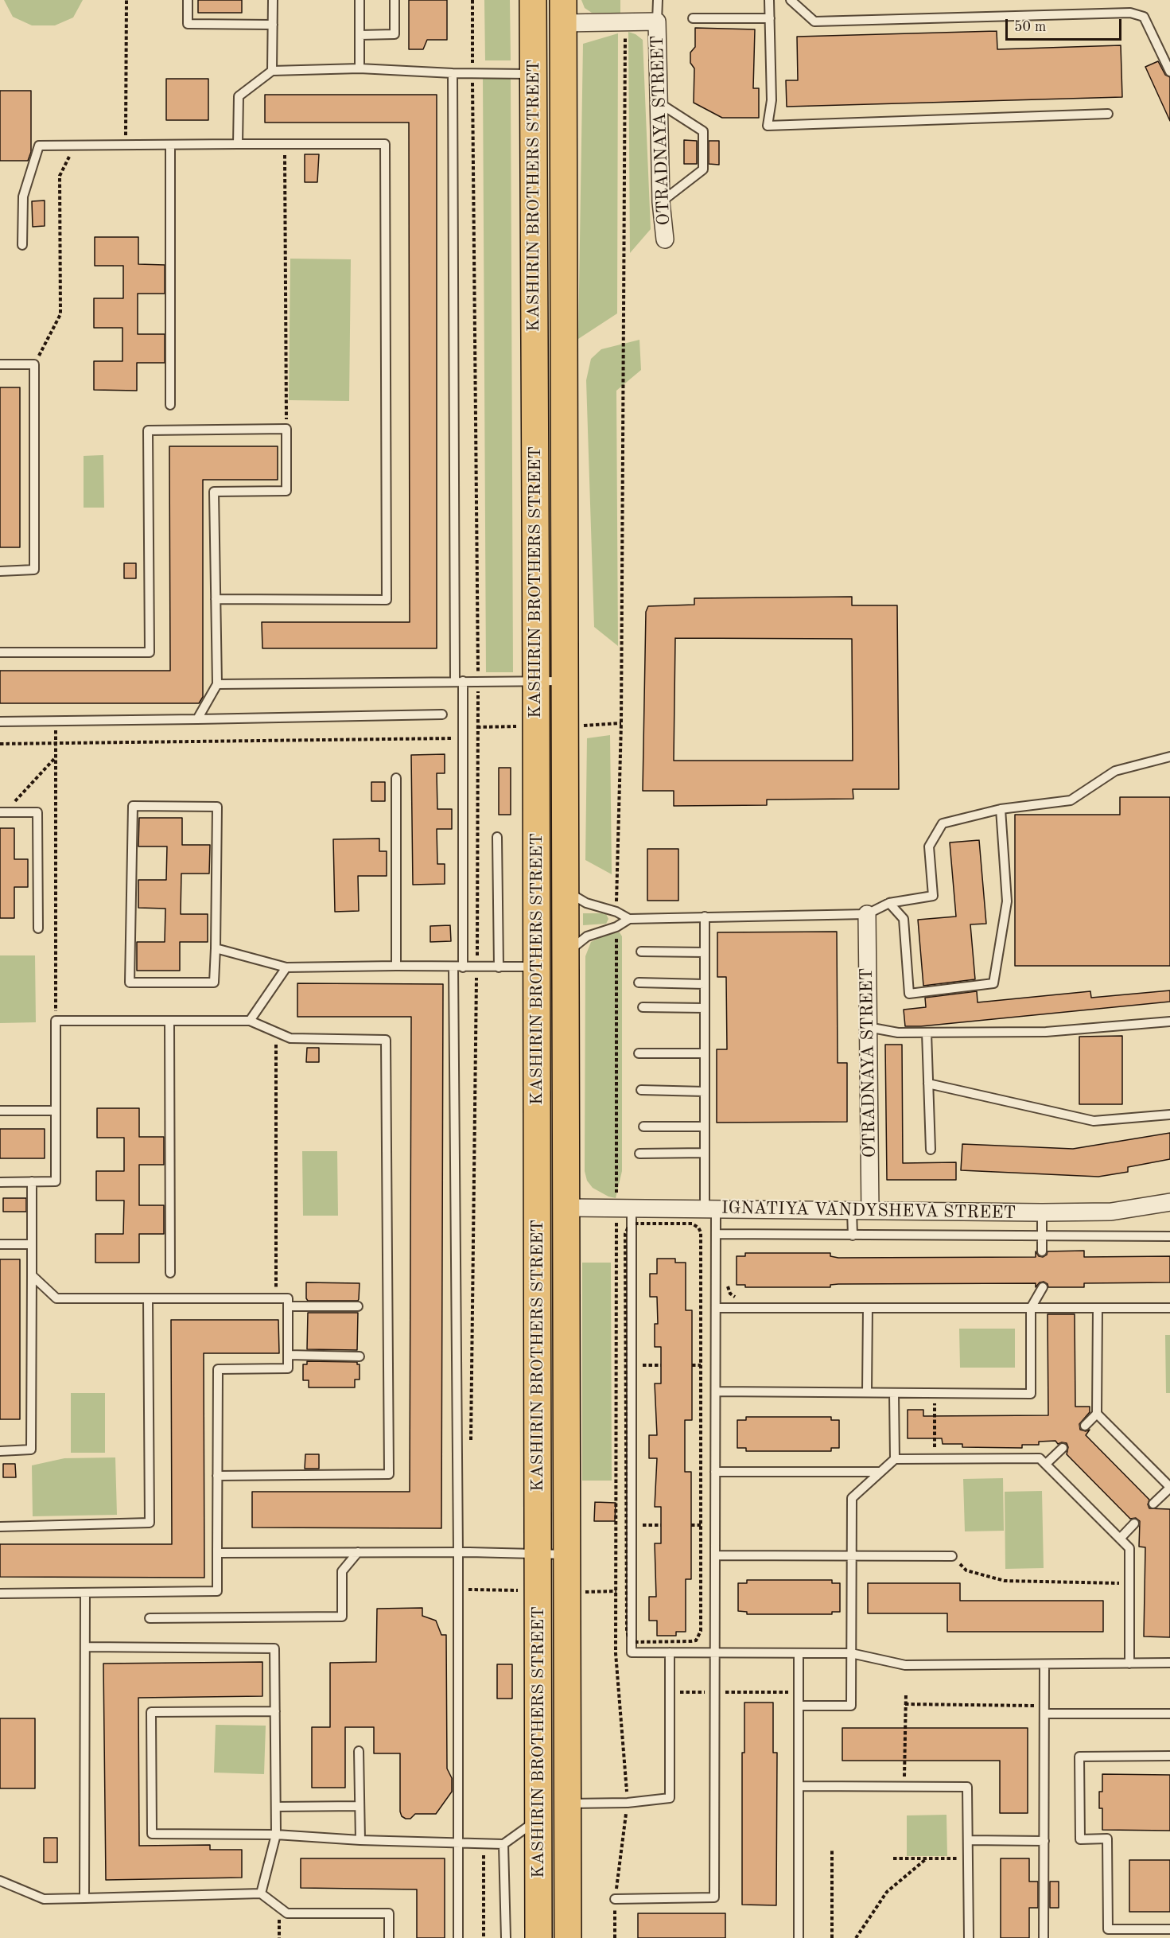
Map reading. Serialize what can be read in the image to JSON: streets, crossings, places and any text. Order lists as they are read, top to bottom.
{
  "streets": {
    "main road": ["KASHIRIN BROTHERS STREET"],
    "street": ["OTRADNAYA STREET", "IGNATIYA VANDYSHEVA STREET"]
  },
  "crossings": [
    ["OTRADNAYA STREET", "IGNATIYA VANDYSHEVA STREET"],
    ["KASHIRIN BROTHERS STREET", "IGNATIYA VANDYSHEVA STREET"]
  ],
  "scale_bar": "50 m"
}
